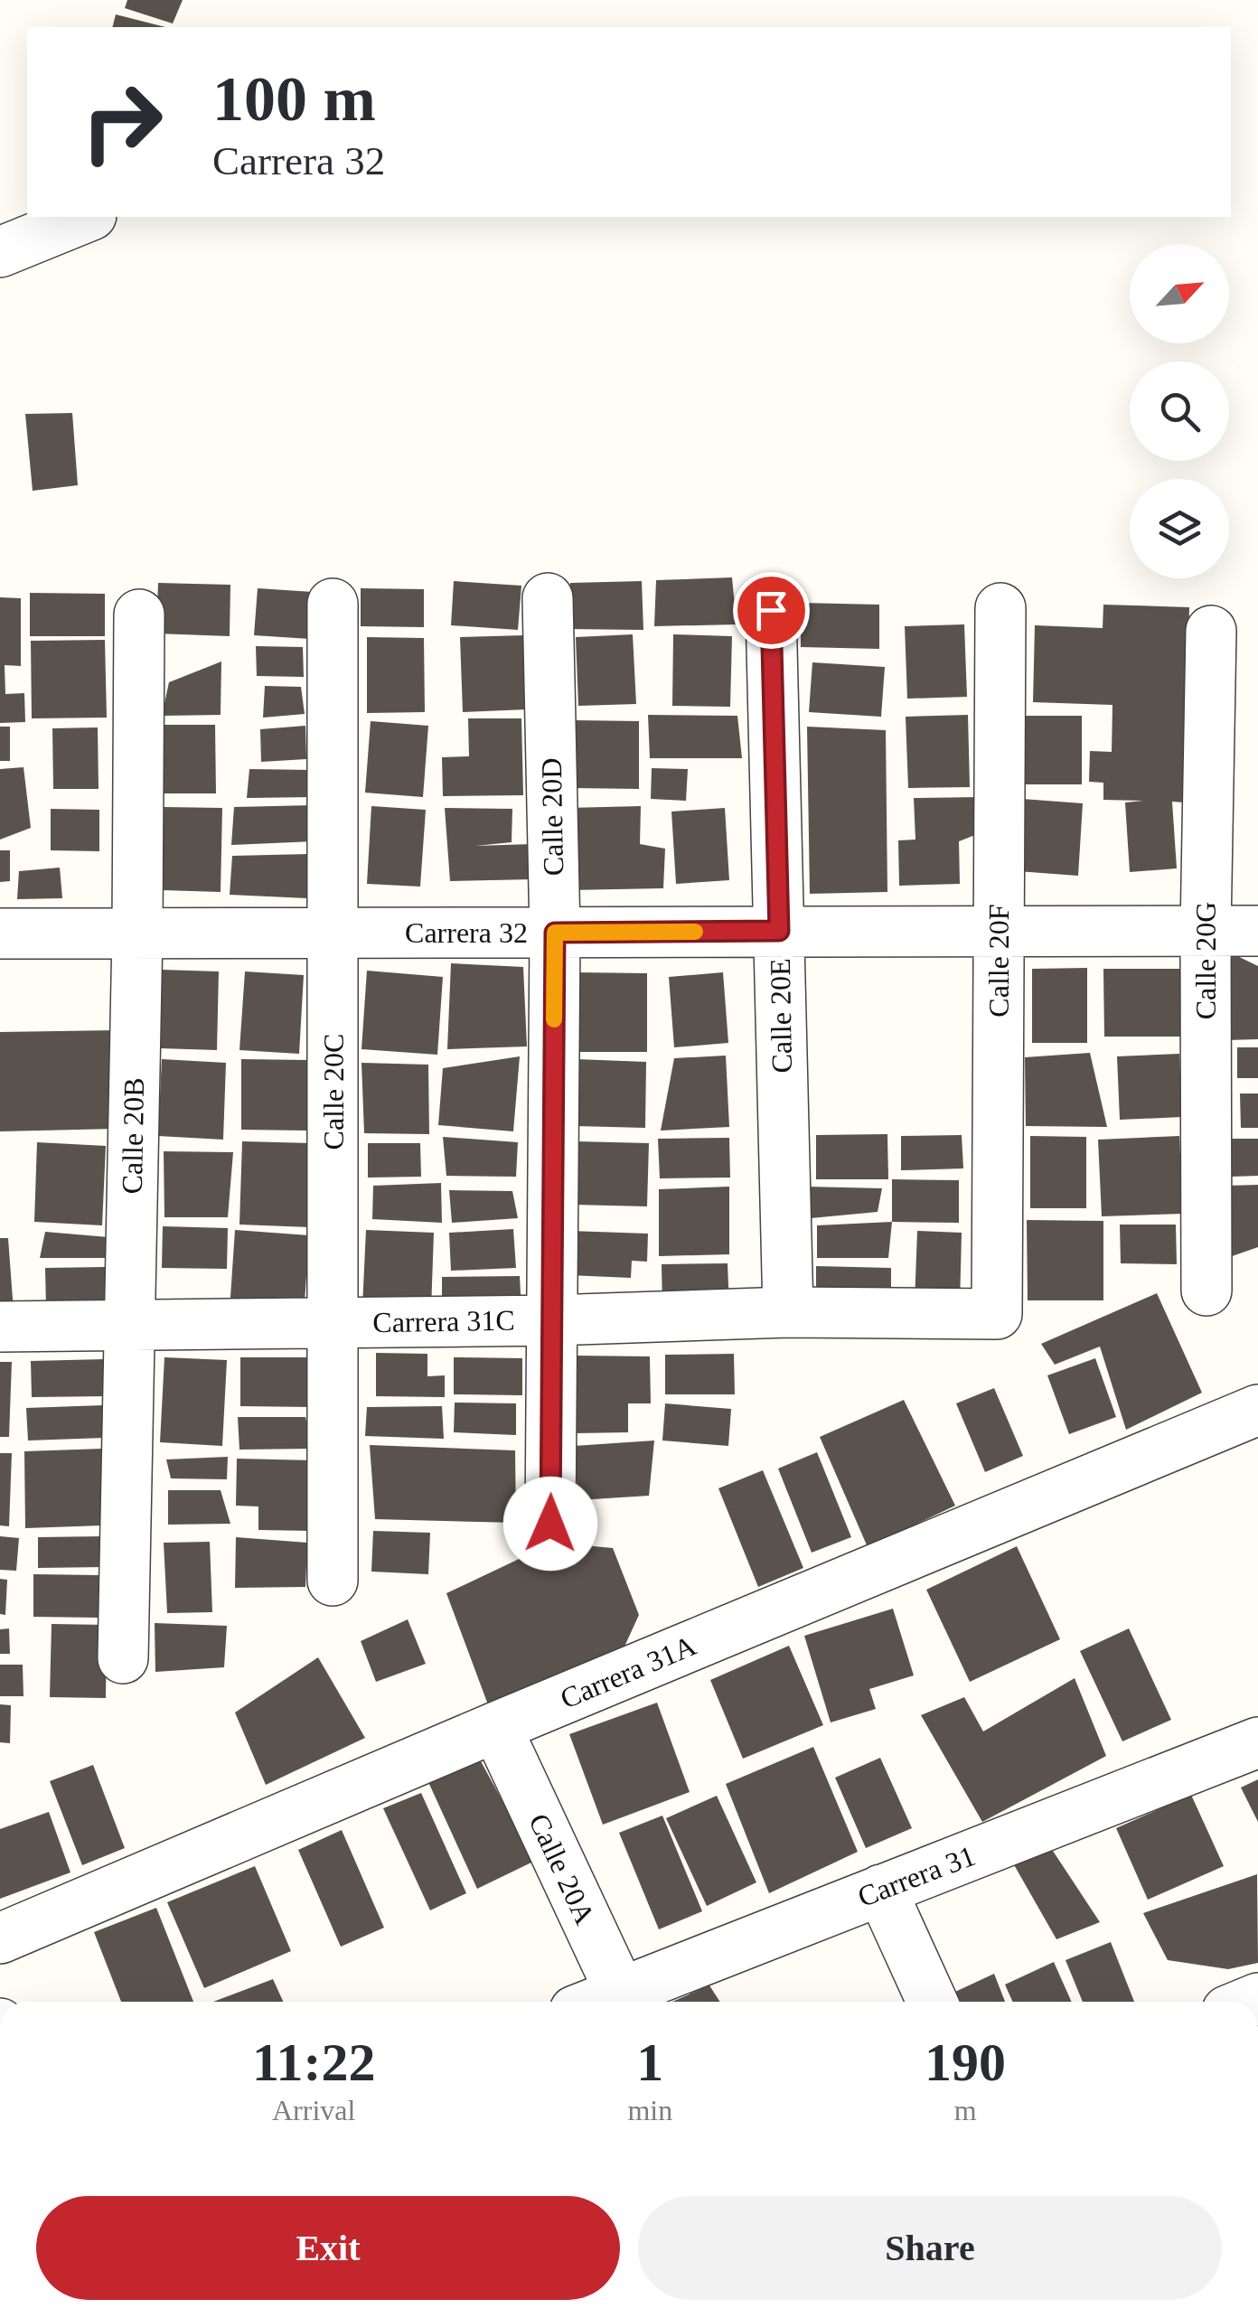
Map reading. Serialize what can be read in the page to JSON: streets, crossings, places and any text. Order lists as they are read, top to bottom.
{
  "streets": {
    "street": [
      "Calle 20D",
      "Carrera 32",
      "Calle 20F",
      "Calle 20G",
      "Calle 20E",
      "Calle 20C",
      "Calle 20B",
      "Carrera 31C",
      "Carrera 31A",
      "Calle 20A",
      "Carrera 31"
    ]
  },
  "crossings": [
    ["Calle 20D", "Carrera 32"],
    ["Calle 20D", "Carrera 31C"],
    ["Carrera 32", "Calle 20F"],
    ["Carrera 32", "Calle 20G"],
    ["Carrera 32", "Calle 20E"],
    ["Carrera 32", "Calle 20C"],
    ["Carrera 32", "Calle 20B"],
    ["Calle 20F", "Carrera 31C"],
    ["Calle 20E", "Carrera 31C"],
    ["Calle 20C", "Carrera 31C"],
    ["Calle 20B", "Carrera 31C"],
    ["Carrera 31A", "Calle 20A"],
    ["Calle 20A", "Carrera 31"]
  ],
  "north": "top right",
  "page": {
    "turn": ["100 m", "Carrera 32"],
    "eta": [
      "11:22",
      "Arrival",
      "1",
      "min",
      "190",
      "m"
    ],
    "buttons": ["Exit", "Share"]
  }
}
